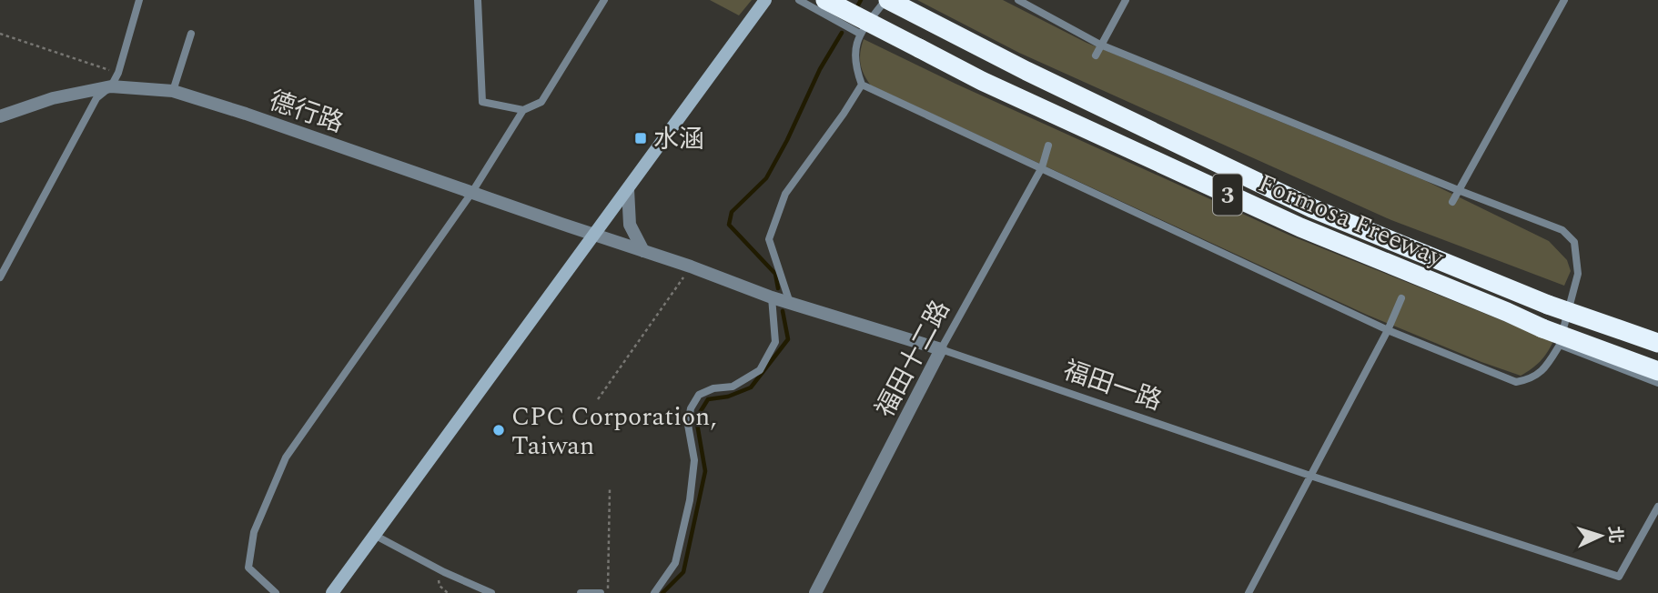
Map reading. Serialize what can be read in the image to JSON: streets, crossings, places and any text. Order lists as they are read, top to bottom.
{
  "streets": {
    "highway": ["3", "Formosa Freeway"],
    "street": ["德行路", "福田十二路", "福田一路"]
  },
  "crossings": [
    ["德行路", "福田一路"],
    ["福田十二路", "福田一路"]
  ],
  "places": {
    "transit": ["水涵"],
    "other": ["CPC Corporation, Taiwan"]
  },
  "north": "right"
}
